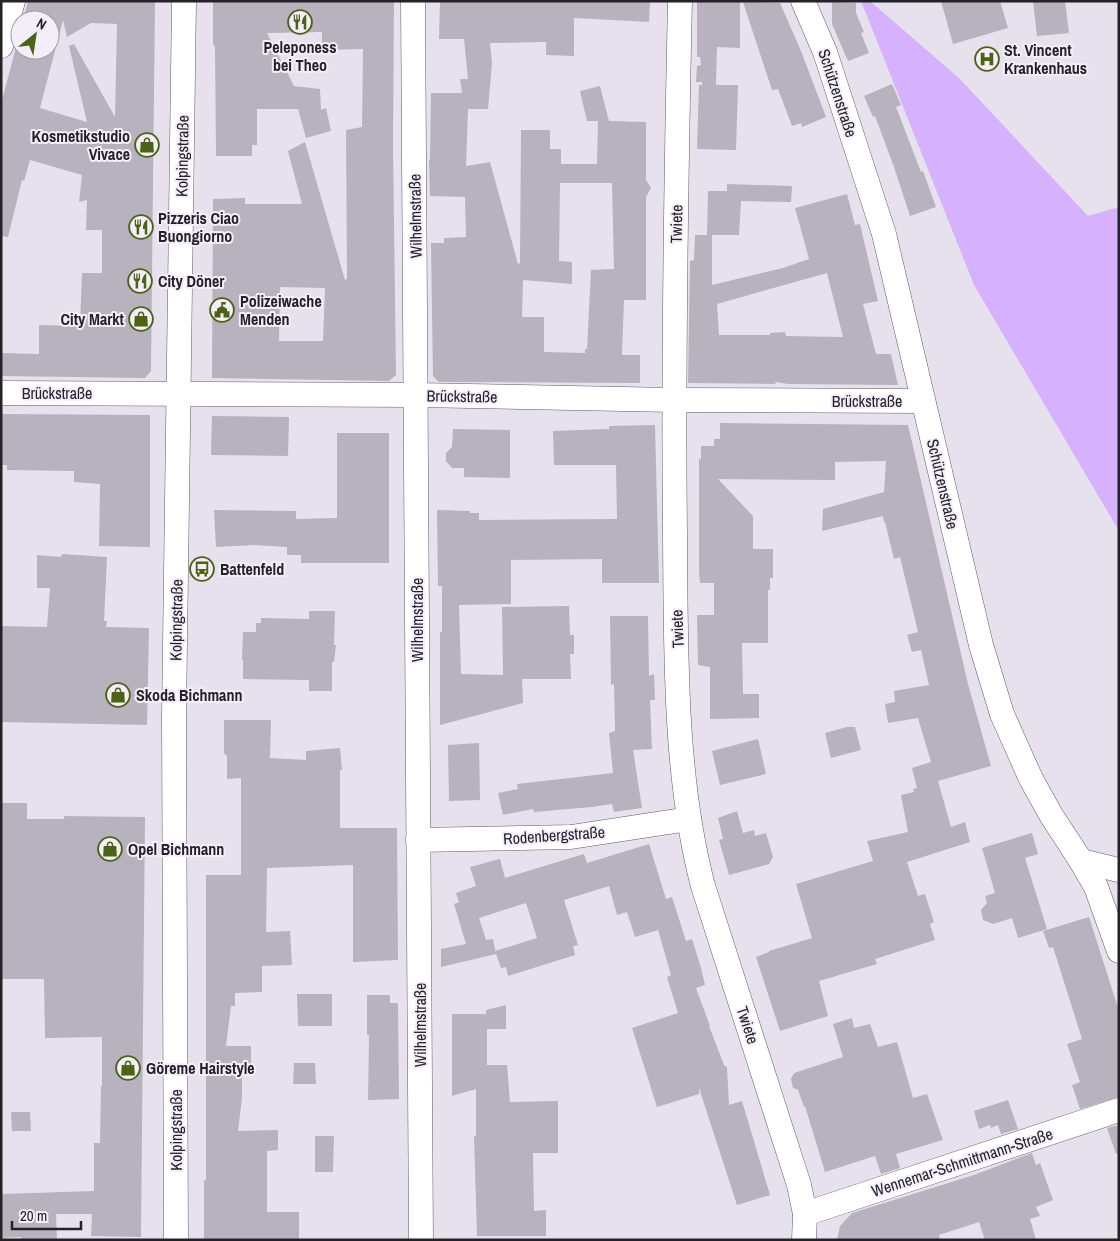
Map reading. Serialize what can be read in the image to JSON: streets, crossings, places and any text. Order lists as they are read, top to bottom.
{
  "streets": {
    "street": [
      "Schützenstraße",
      "Kolpingstraße",
      "Wilhelmstraße",
      "Twiete",
      "Brückstraße",
      "Rodenbergstraße",
      "Wennemar-Schmittmann-Straße"
    ]
  },
  "crossings": [
    ["Schützenstraße", "Brückstraße"],
    ["Kolpingstraße", "Brückstraße"],
    ["Wilhelmstraße", "Brückstraße"],
    ["Wilhelmstraße", "Rodenbergstraße"],
    ["Twiete", "Brückstraße"],
    ["Twiete", "Rodenbergstraße"],
    ["Twiete", "Wennemar-Schmittmann-Straße"]
  ],
  "places": {
    "restaurant": ["Peleponess bei Theo", "Pizzeris Ciao Buongiorno", "City Döner"],
    "hospital": ["St. Vincent Krankenhaus"],
    "shop": [
      "Kosmetikstudio Vivace",
      "City Markt",
      "Skoda Bichmann",
      "Opel Bichmann",
      "Göreme Hairstyle"
    ],
    "public building": ["Polizeiwache Menden"],
    "bus stop": ["Battenfeld"]
  },
  "scale_bar": "20 m",
  "north": "top right"
}
